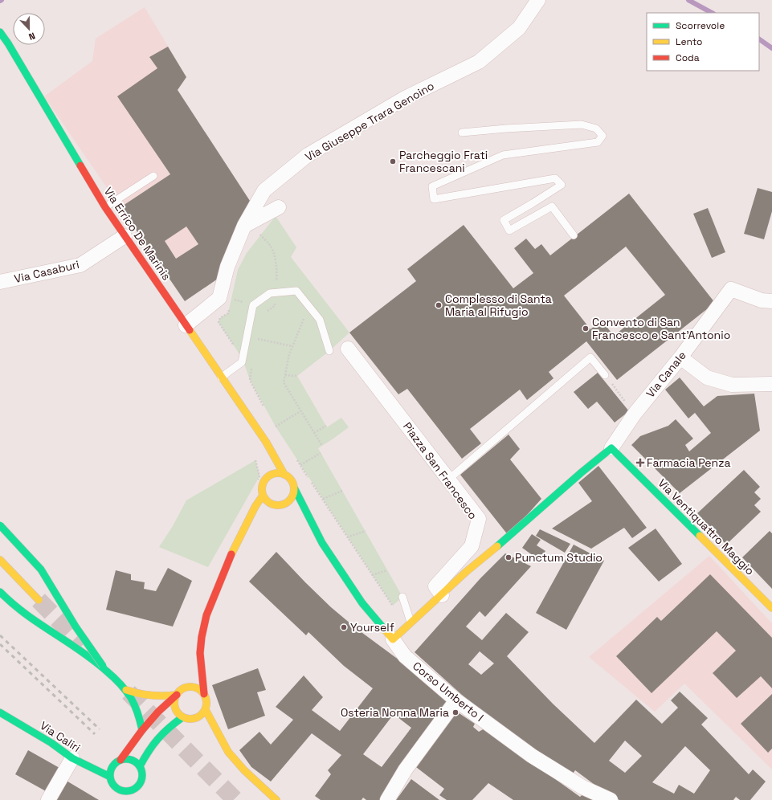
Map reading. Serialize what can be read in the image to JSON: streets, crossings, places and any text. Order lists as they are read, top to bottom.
{
  "streets": {
    "main road": [
      "Via Errico De Marinis",
      "Via Ventiquattro Maggio",
      "Corso Umberto I",
      "Via Caliri"
    ],
    "street": [
      "Via Giuseppe Trara Genoino",
      "Via Casaburi",
      "Via Canale",
      "Piazza San Francesco"
    ]
  },
  "crossings": [
    ["Via Giuseppe Trara Genoino", "Via Errico De Marinis"],
    ["Via Errico De Marinis", "Via Casaburi"],
    ["Via Errico De Marinis", "Corso Umberto I"],
    ["Via Canale", "Via Ventiquattro Maggio"]
  ],
  "places": {
    "other": [
      "Parcheggio Frati Francescani",
      "Complesso di Santa Maria al Rifugio",
      "Convento di San Francesco e Sant'Antonio",
      "Punctum Studio",
      "Yourself",
      "Osteria Nonna Maria"
    ],
    "health": ["Farmacia Penza"]
  },
  "legend": ["Scorrevole", "Lento", "Coda"],
  "north": "bottom"
}
